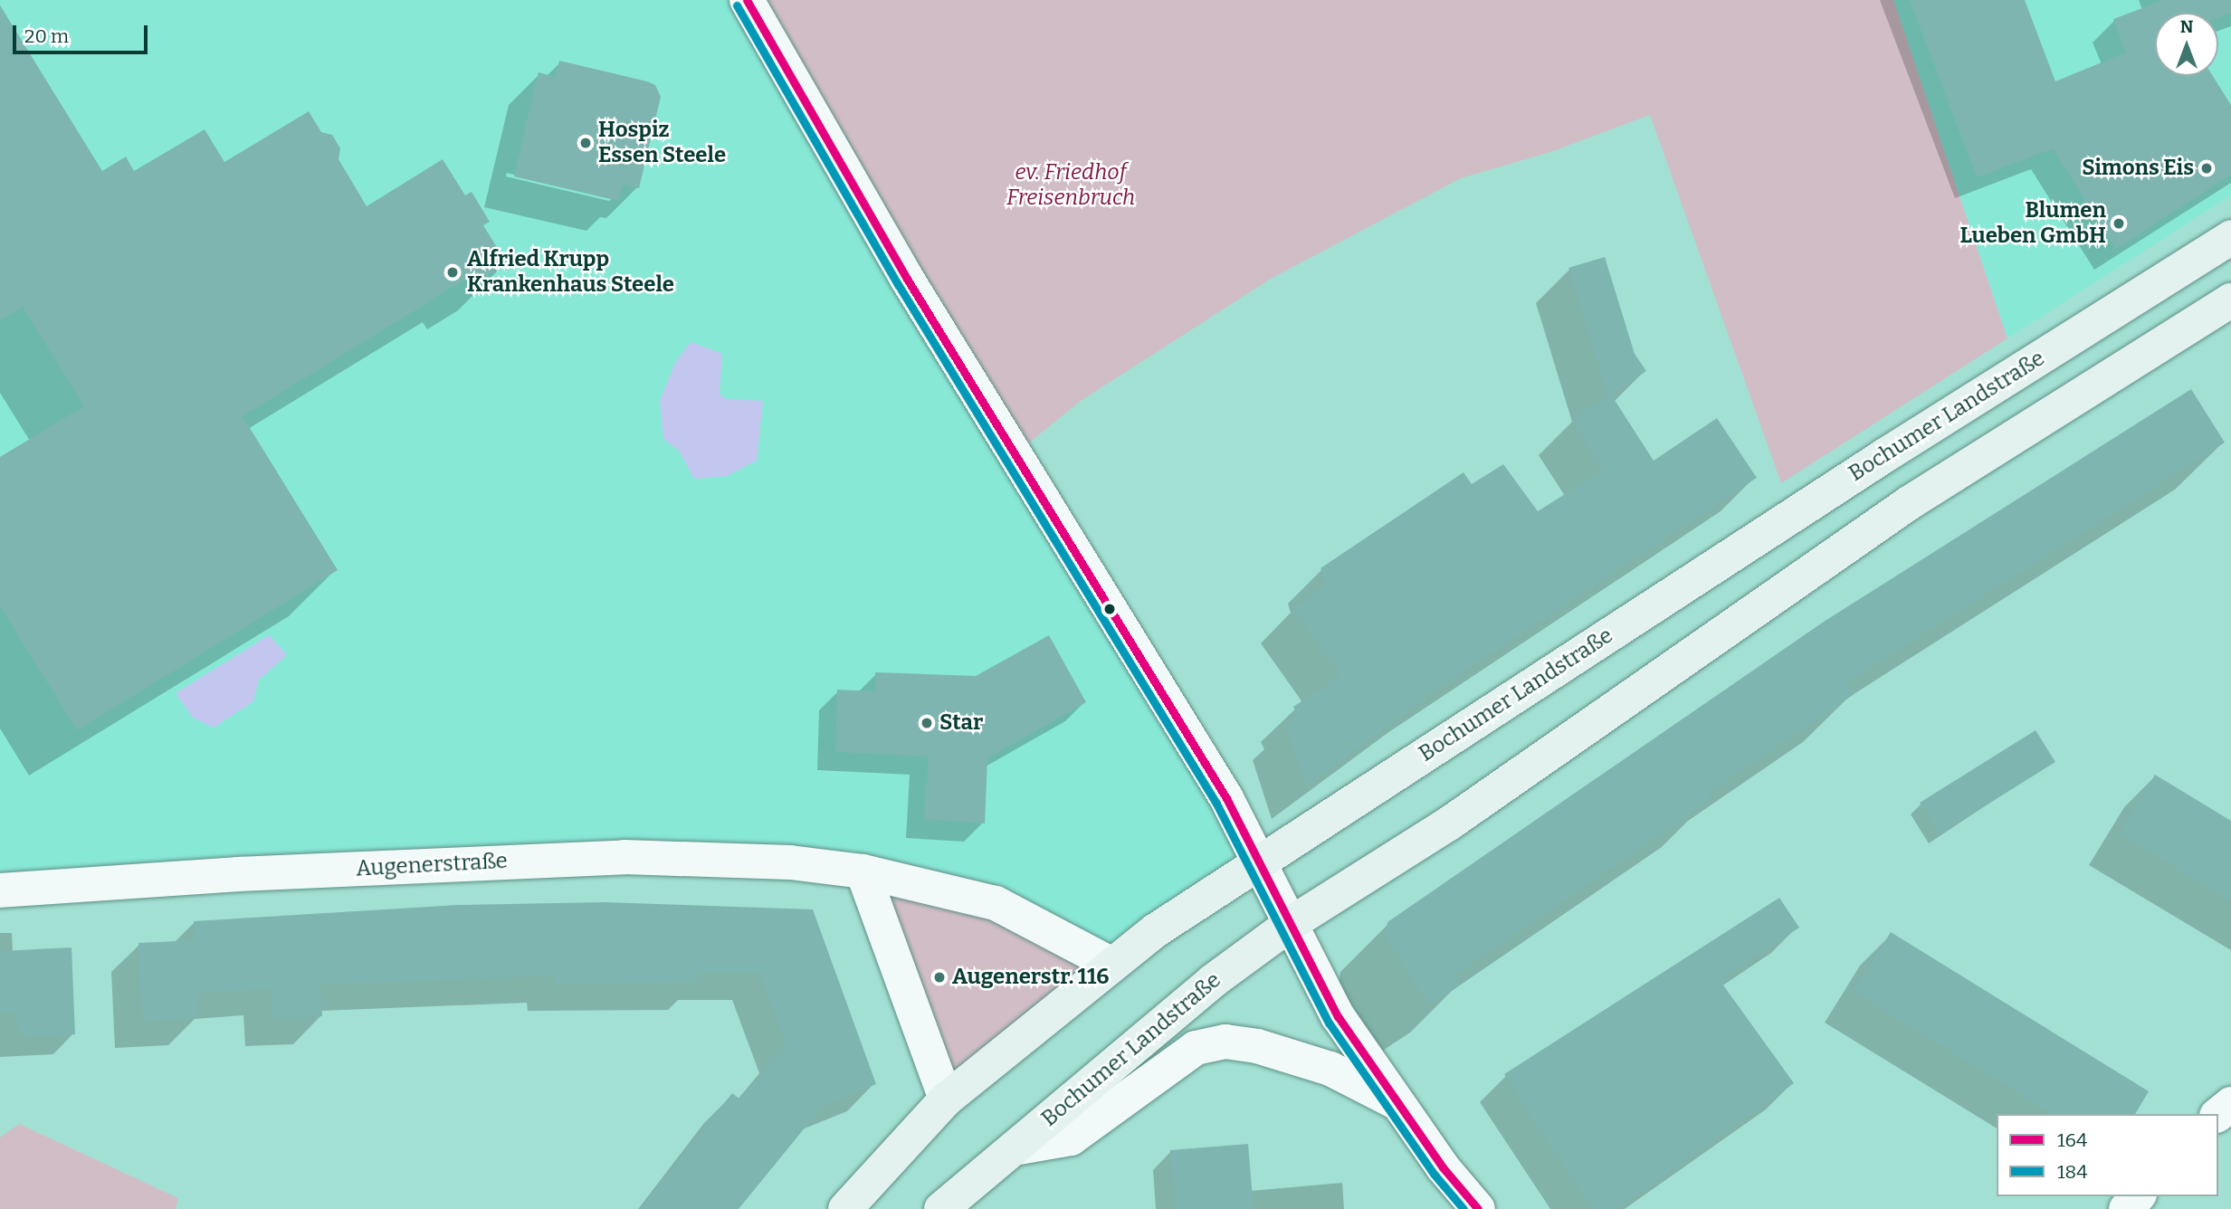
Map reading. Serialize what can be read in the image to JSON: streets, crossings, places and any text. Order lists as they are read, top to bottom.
{
  "streets": {
    "main road": ["Bochumer Landstraße"],
    "street": ["Augenerstraße"]
  },
  "crossings": [
    ["Bochumer Landstraße", "Augenerstraße"]
  ],
  "parks": ["ev. Friedhof Freisenbruch"],
  "places": [
    "Hospiz Essen Steele",
    "Simons Eis",
    "Blumen Lueben GmbH",
    "Alfried Krupp Krankenhaus Steele",
    "Star",
    "Augenerstr. 116"
  ],
  "lines": ["transit line 164", "transit line 184"],
  "legend": ["164", "184"],
  "scale_bar": "20 m",
  "north": "top"
}
